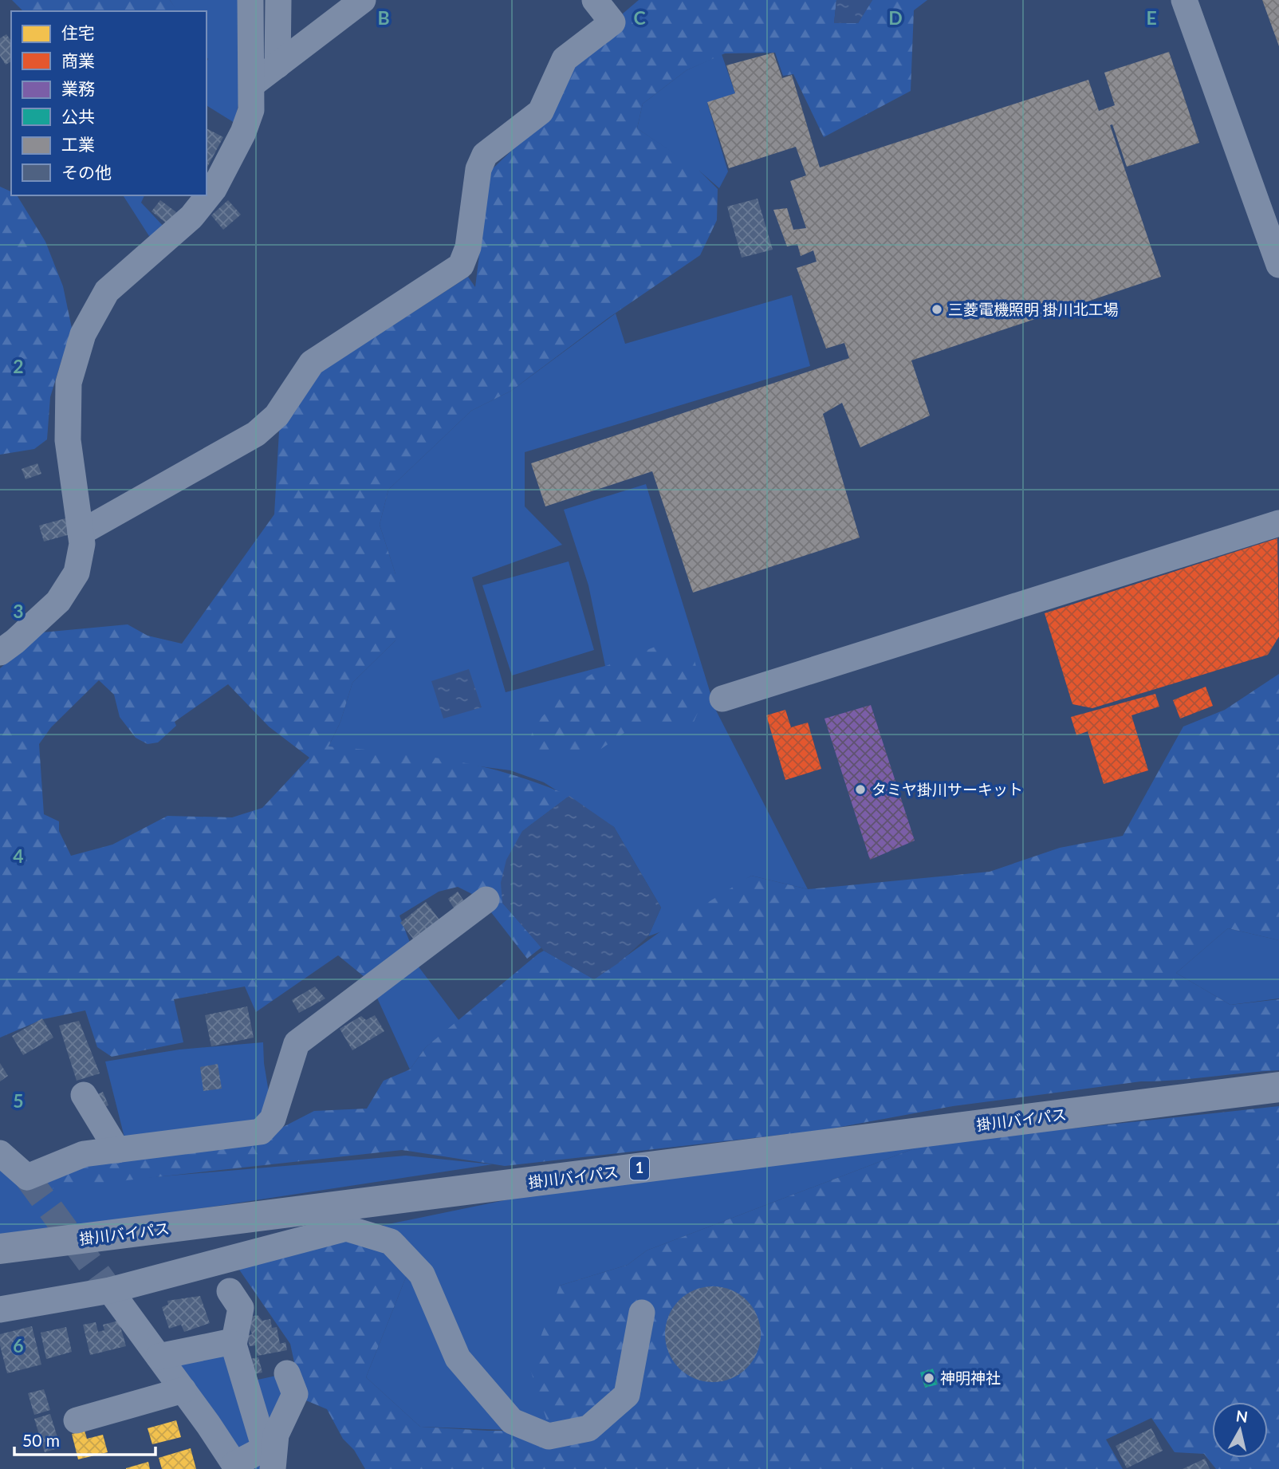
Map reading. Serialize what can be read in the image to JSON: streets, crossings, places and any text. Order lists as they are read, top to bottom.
{
  "streets": {
    "highway": ["掛川バイパス", "1"]
  },
  "places": ["三菱電機照明 掛川北工場", "タミヤ掛川サーキット", "神明神社"],
  "legend": [
    "住宅",
    "商業",
    "業務",
    "公共",
    "工業",
    "その他"
  ],
  "scale_bar": "50 m",
  "north": "top",
  "grid": {
    "columns": [
      "B",
      "C",
      "D",
      "E"
    ],
    "rows": [
      "2",
      "3",
      "4",
      "5",
      "6"
    ]
  }
}
